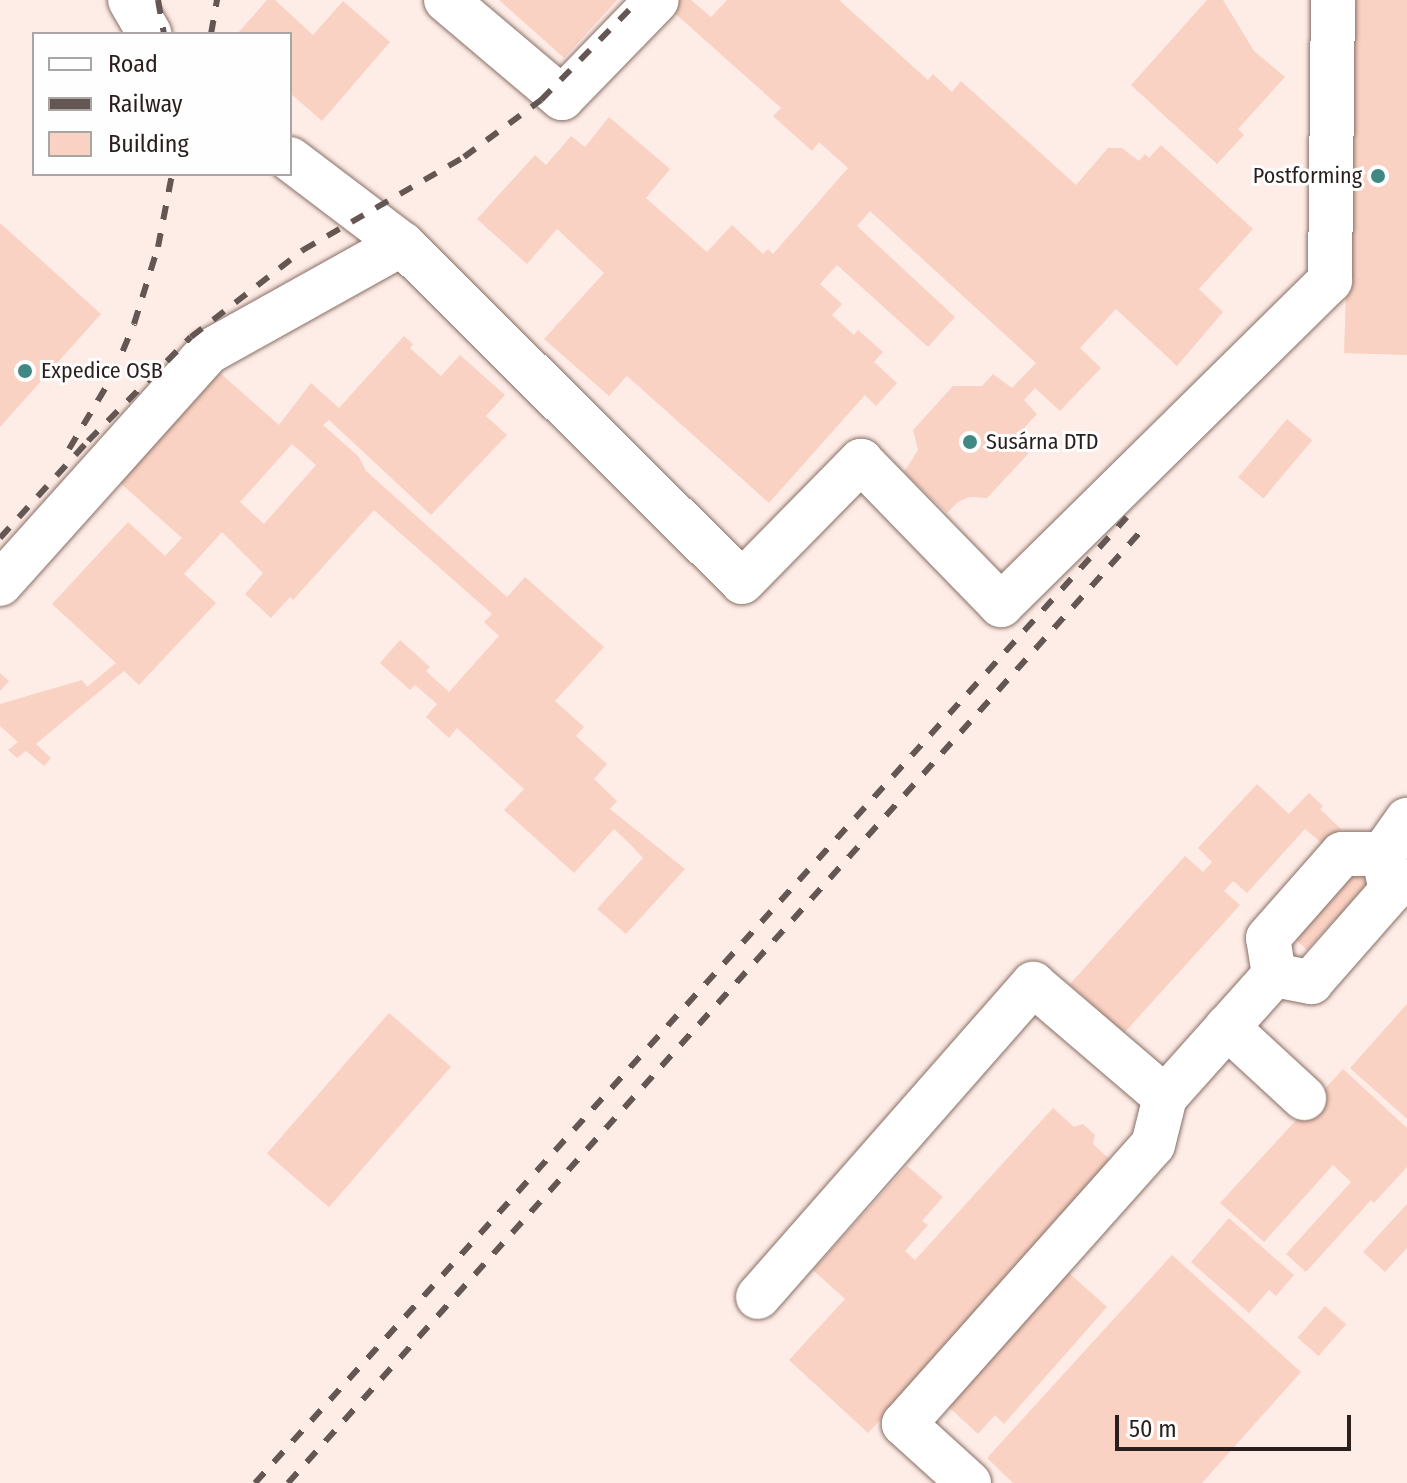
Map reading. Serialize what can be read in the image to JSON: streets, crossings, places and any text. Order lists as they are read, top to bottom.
{
  "places": ["Postforming", "Expedice OSB", "Susárna DTD"],
  "legend": ["Road", "Railway", "Building"],
  "scale_bar": "50 m"
}
